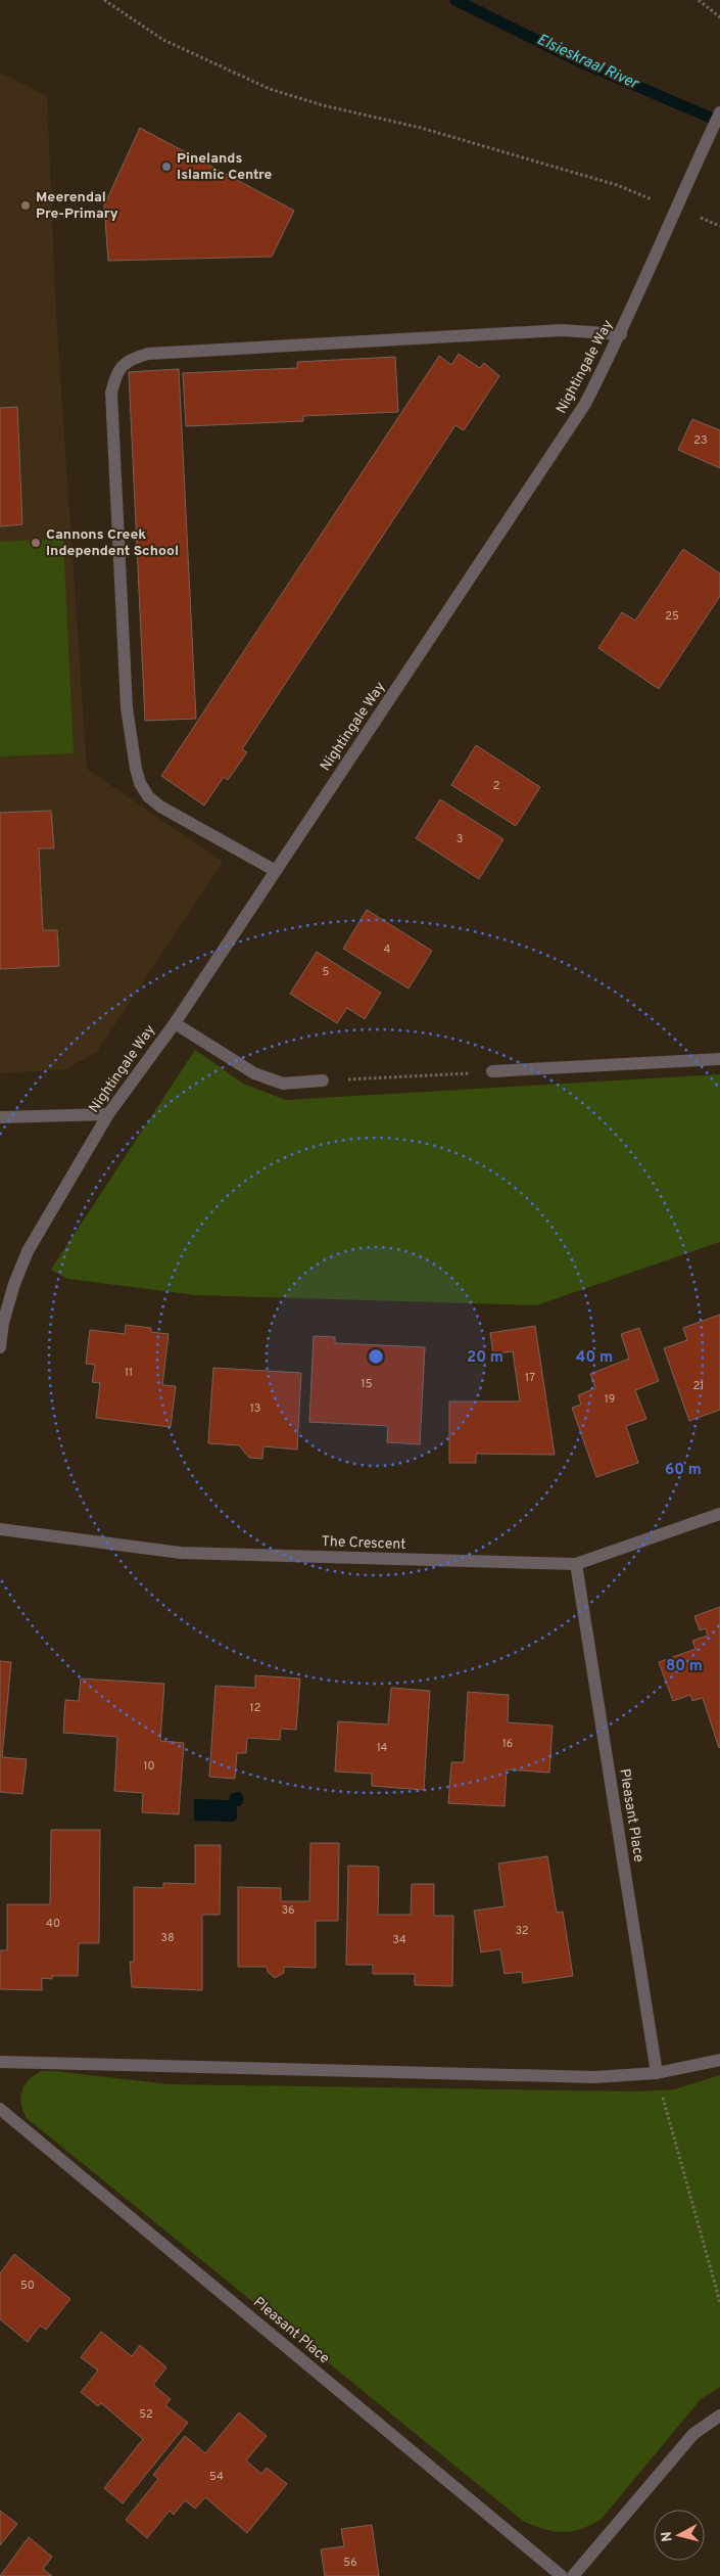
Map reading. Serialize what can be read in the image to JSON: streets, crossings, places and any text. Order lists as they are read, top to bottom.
{
  "streets": {
    "street": ["Nightingale Way", "The Crescent", "Pleasant Place"]
  },
  "crossings": [
    ["The Crescent", "Pleasant Place"]
  ],
  "water": ["Elsieskraal River"],
  "places": ["Pinelands Islamic Centre", "Meerendal Pre-Primary", "Cannons Creek Independent School"],
  "house_numbers": [
    "23",
    "25",
    "2",
    "3",
    "4",
    "5",
    "11",
    "17",
    "15",
    "21",
    "19",
    "13",
    "12",
    "16",
    "14",
    "10",
    "36",
    "40",
    "32",
    "38",
    "34",
    "50",
    "52",
    "54",
    "56"
  ],
  "north": "left",
  "rings": [
    "20 m",
    "40 m",
    "60 m",
    "80 m"
  ]
}
